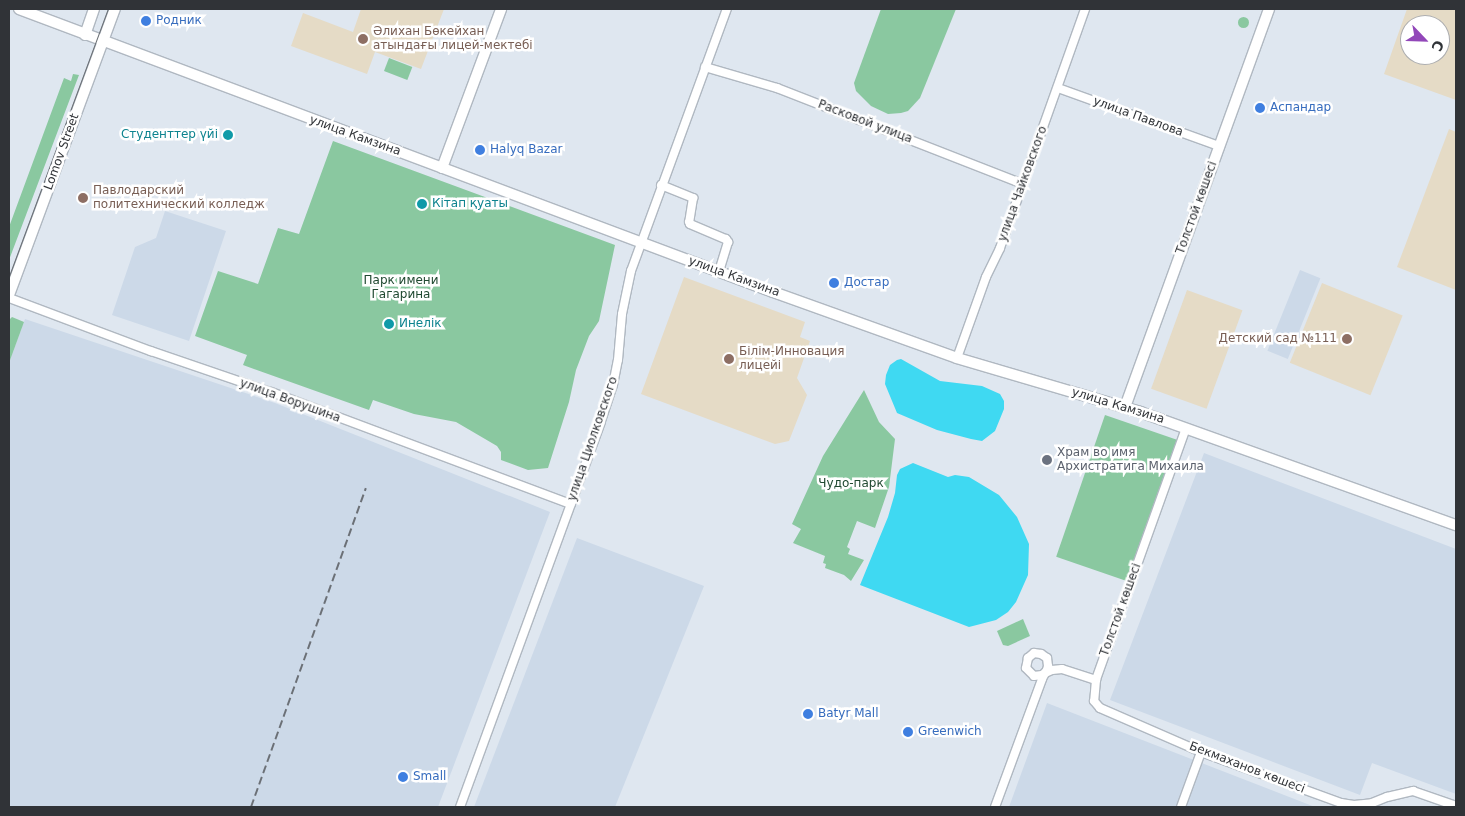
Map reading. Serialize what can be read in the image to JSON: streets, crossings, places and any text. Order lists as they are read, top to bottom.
{
  "streets": {
    "main road": ["улица Камзина", "Lomov Street", "Толстой көшесі"],
    "street": [
      "улица Павлова",
      "Расковой улица",
      "улица Чайковского",
      "улица Ворушина",
      "улица Циолковского",
      "Бекмаханов көшесі"
    ]
  },
  "crossings": [
    ["улица Павлова", "улица Чайковского"],
    ["улица Павлова", "Толстой көшесі"],
    ["Расковой улица", "улица Чайковского"],
    ["Расковой улица", "улица Циолковского"],
    ["улица Камзина", "Lomov Street"],
    ["улица Камзина", "улица Чайковского"],
    ["улица Камзина", "Толстой көшесі"],
    ["улица Камзина", "улица Циолковского"],
    ["Lomov Street", "улица Ворушина"],
    ["Толстой көшесі", "Бекмаханов көшесі"],
    ["улица Ворушина", "улица Циолковского"]
  ],
  "parks": ["Парк имени Гагарина", "Чудо-парк"],
  "places": [
    "Родник",
    "Әлихан Бөкейхан атындағы лицей-мектебі",
    "Аспандар",
    "Студенттер үйі",
    "Halyq Bazar",
    "Павлодарский политехнический колледж",
    "Кітап қуаты",
    "Достар",
    "Инелік",
    "Детский сад №111",
    "Білім-Инновация лицейі",
    "Храм во имя Архистратига Михаила",
    "Batyr Mall",
    "Greenwich",
    "Small"
  ],
  "north": "bottom right"
}
